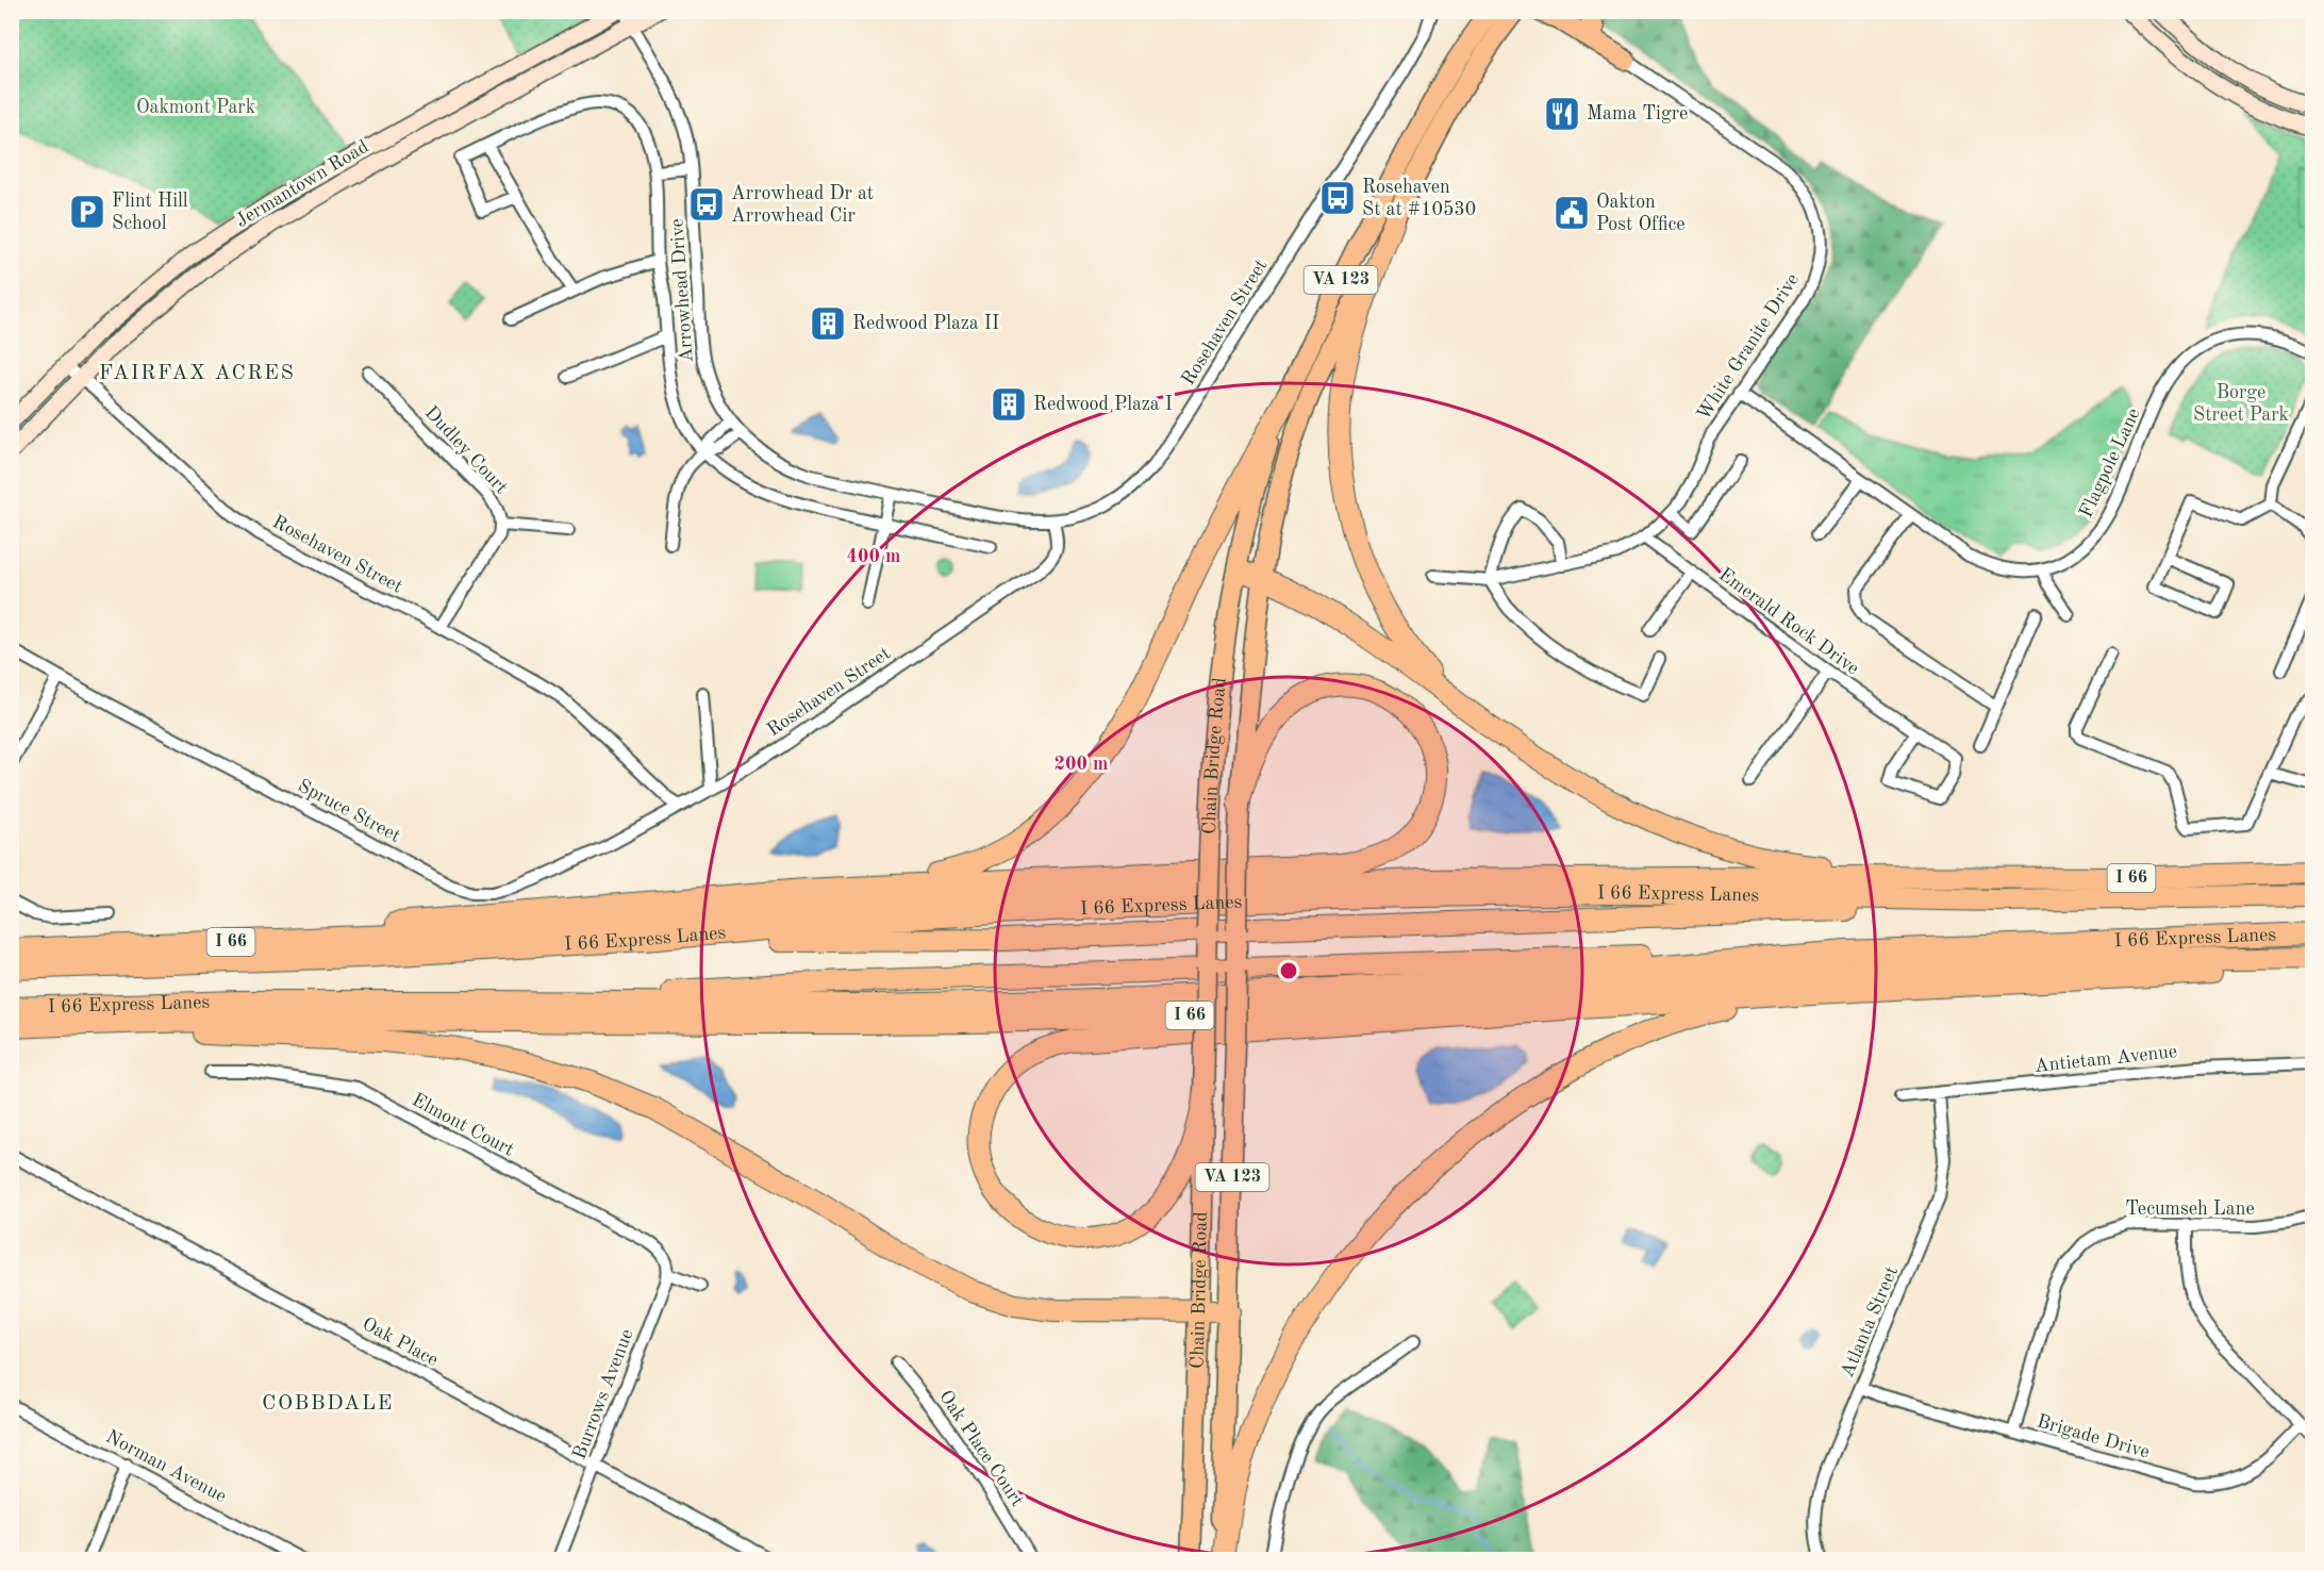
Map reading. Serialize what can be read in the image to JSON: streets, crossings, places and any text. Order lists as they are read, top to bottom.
{
  "streets": {
    "highway": ["I 66", "I 66 Express Lanes"],
    "main road": ["Jermantown Road", "VA 123", "Chain Bridge Road"],
    "street": [
      "Arrowhead Drive",
      "Rosehaven Street",
      "White Granite Drive",
      "Dudley Court",
      "Flagpole Lane",
      "Emerald Rock Drive",
      "Spruce Street",
      "Antietam Avenue",
      "Elmont Court",
      "Tecumseh Lane",
      "Atlanta Street",
      "Oak Place",
      "Burrows Avenue",
      "Brigade Drive",
      "Oak Place Court",
      "Norman Avenue"
    ]
  },
  "crossings": [
    ["Jermantown Road", "Arrowhead Drive"],
    ["Jermantown Road", "Rosehaven Street"],
    ["Arrowhead Drive", "Rosehaven Street"],
    ["Rosehaven Street", "Dudley Court"],
    ["Rosehaven Street", "Spruce Street"],
    ["White Granite Drive", "Flagpole Lane"],
    ["White Granite Drive", "Emerald Rock Drive"],
    ["Antietam Avenue", "Atlanta Street"],
    ["Elmont Court", "Burrows Avenue"],
    ["Tecumseh Lane", "Brigade Drive"],
    ["Atlanta Street", "Brigade Drive"],
    ["Oak Place", "Burrows Avenue"]
  ],
  "districts": ["FAIRFAX ACRES", "COBBDALE"],
  "parks": ["Oakmont Park", "Borge Street Park"],
  "places": {
    "restaurant": ["Mama Tigre"],
    "bus stop": ["Rosehaven St at #10530", "Arrowhead Dr at Arrowhead Cir"],
    "parking": ["Flint Hill School"],
    "public building": ["Oakton Post Office"],
    "building": ["Redwood Plaza II", "Redwood Plaza I"]
  },
  "rings": ["400 m", "200 m"]
}
